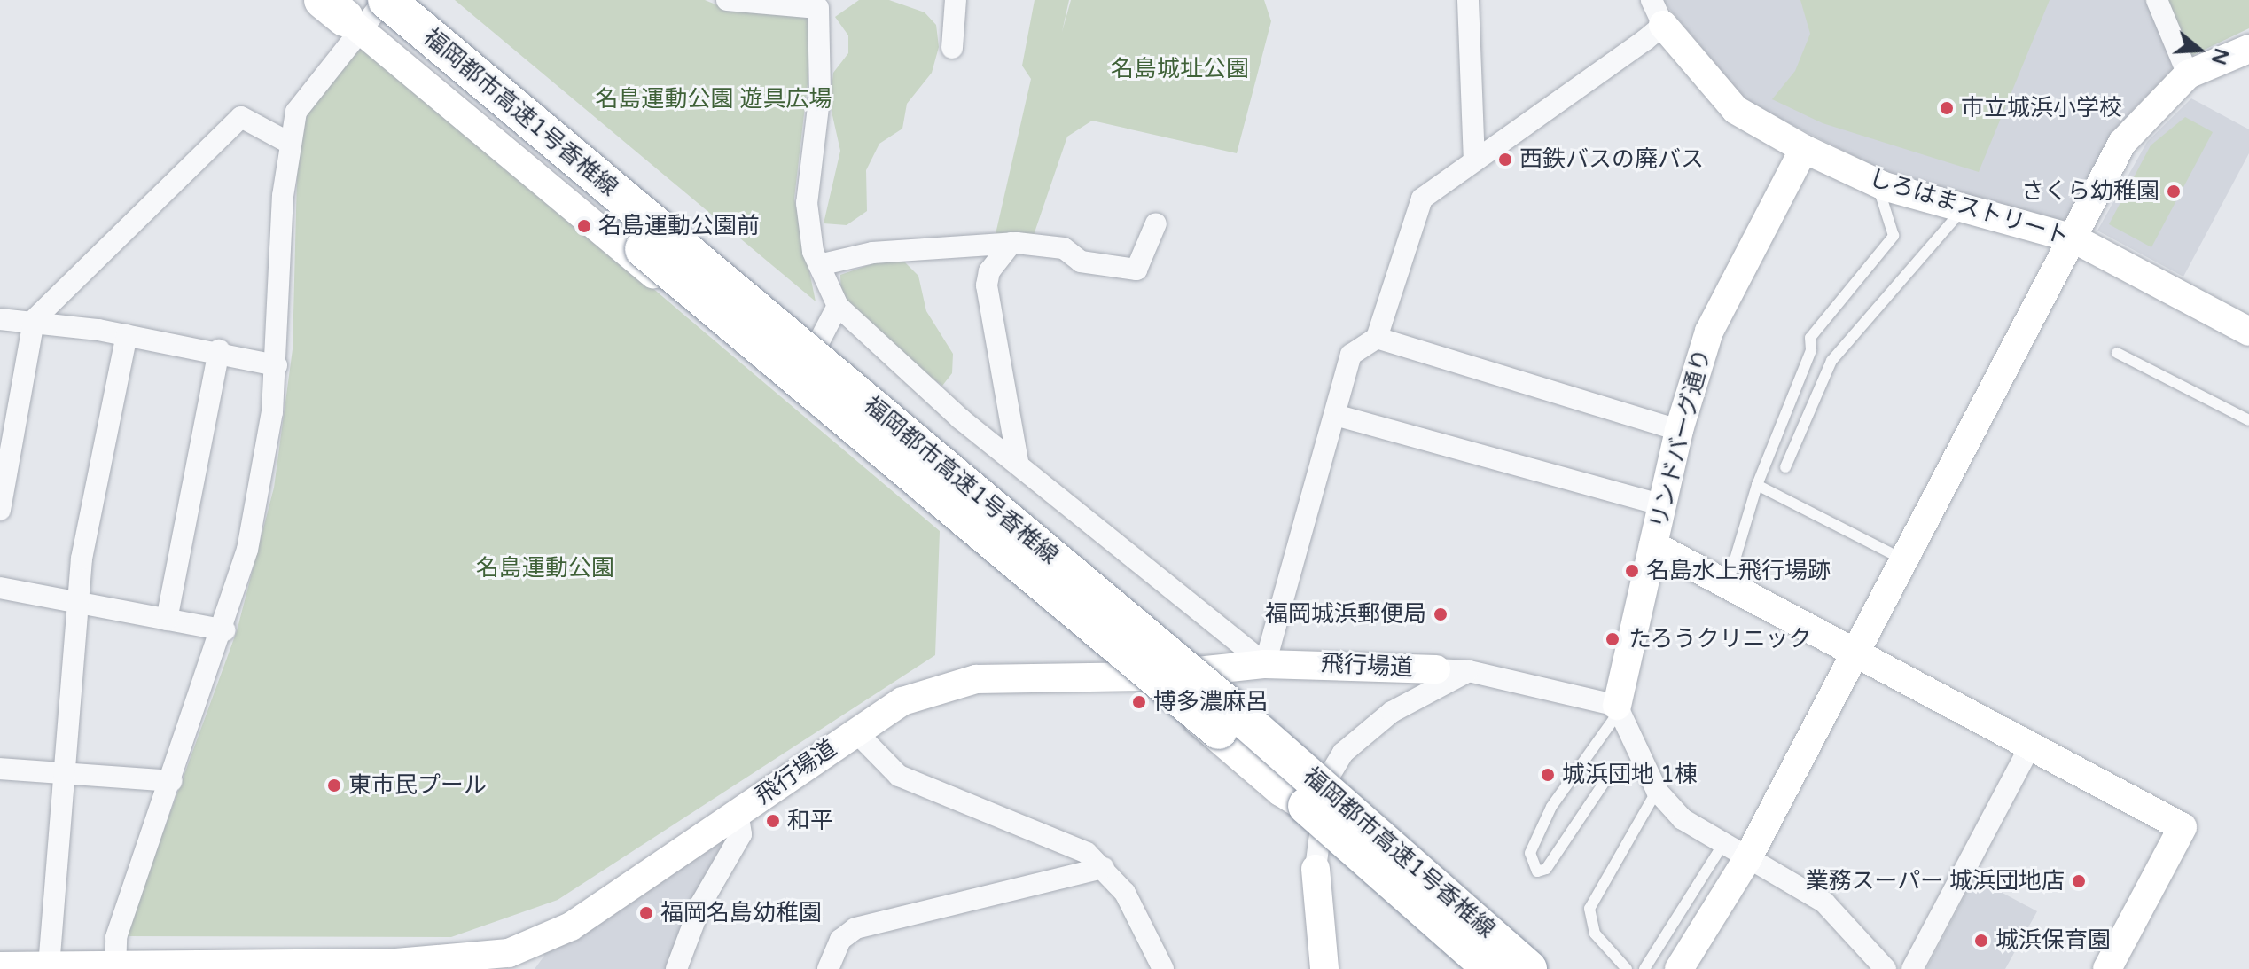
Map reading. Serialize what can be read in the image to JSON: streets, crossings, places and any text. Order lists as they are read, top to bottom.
{
  "streets": {
    "highway": ["福岡都市高速1号香椎線"],
    "street": ["しろはまストリート", "リンドバーグ通り", "飛行場道"]
  },
  "crossings": [
    ["しろはまストリート", "リンドバーグ通り"],
    ["リンドバーグ通り", "飛行場道"]
  ],
  "parks": ["名島城址公園", "名島運動公園 遊具広場", "名島運動公園"],
  "places": [
    "市立城浜小学校",
    "西鉄バスの廃バス",
    "さくら幼稚園",
    "名島運動公園前",
    "名島水上飛行場跡",
    "福岡城浜郵便局",
    "たろうクリニック",
    "博多濃麻呂",
    "城浜団地 1棟",
    "東市民プール",
    "和平",
    "業務スーパー 城浜団地店",
    "福岡名島幼稚園",
    "城浜保育園"
  ],
  "north": "right"
}
